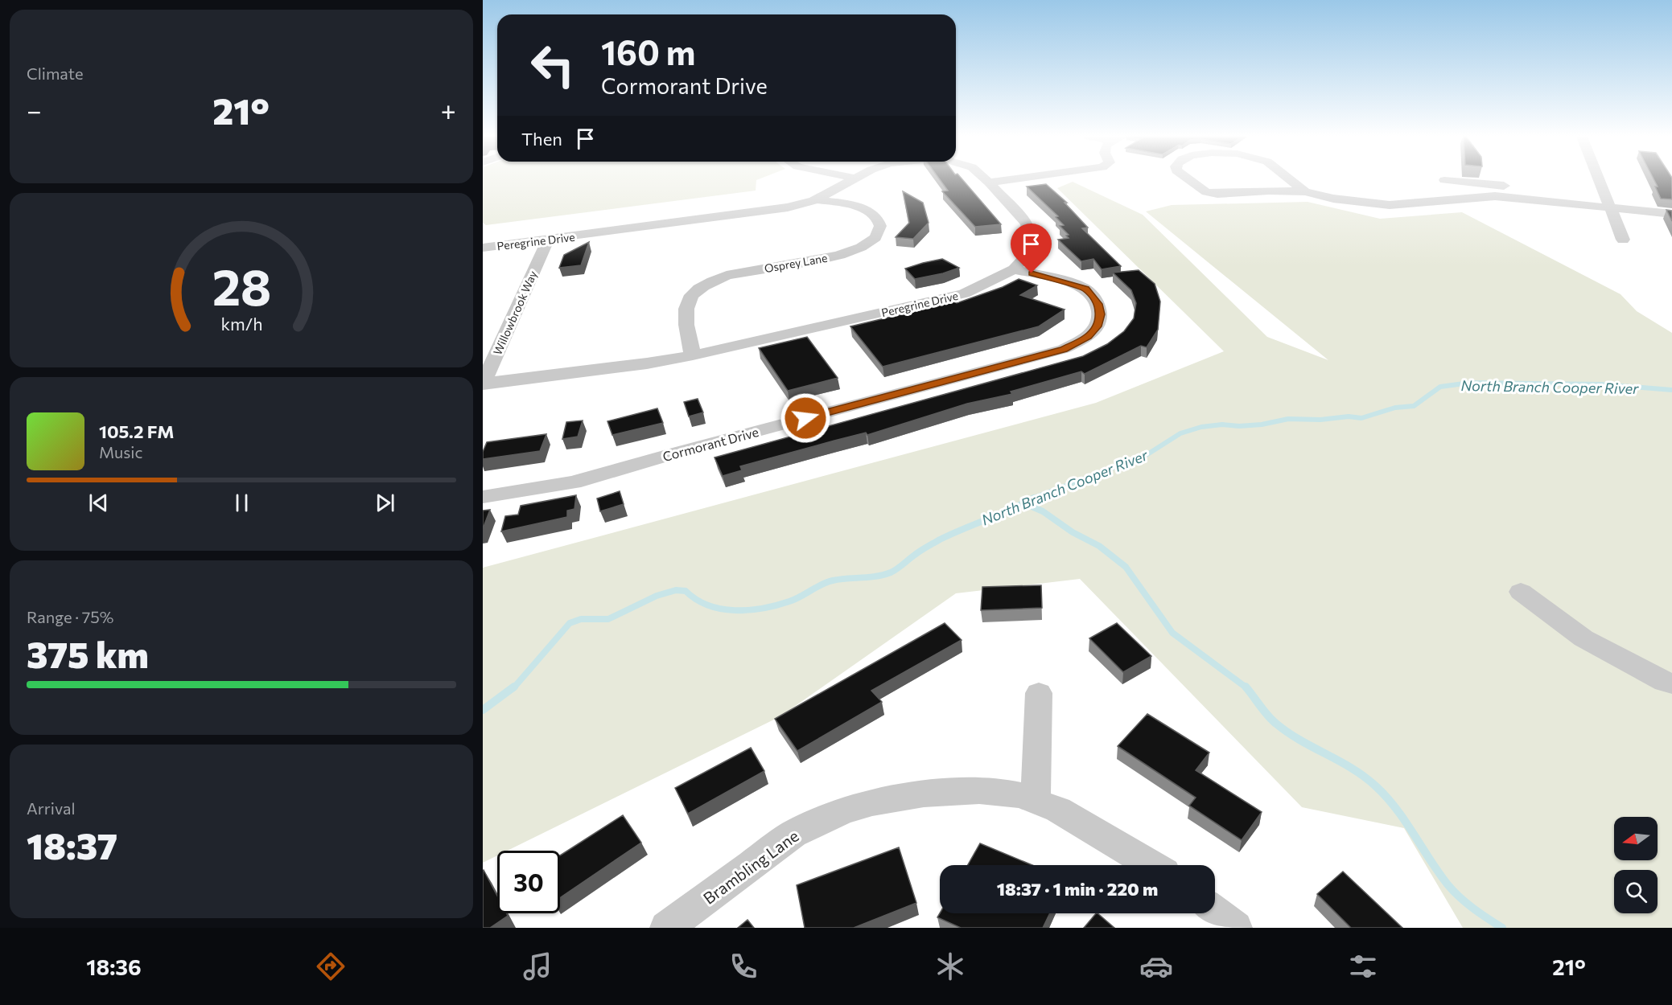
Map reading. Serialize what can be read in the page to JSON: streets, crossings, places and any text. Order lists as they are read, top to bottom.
{
  "streets": {
    "street": [
      "Peregrine Drive",
      "Osprey Lane",
      "Willowbrook Way",
      "Cormorant Drive",
      "Brambling Lane"
    ]
  },
  "crossings": [
    ["Peregrine Drive", "Osprey Lane"],
    ["Peregrine Drive", "Willowbrook Way"],
    ["Peregrine Drive", "Cormorant Drive"]
  ],
  "water": ["North Branch Cooper River"],
  "north": "left",
  "page": {
    "tile": [
      "Climate",
      ["Range · 75%", "375 km"],
      ["Arrival", "18:37"]
    ],
    "turn": ["160 m", "Cormorant Drive"],
    "heat": ["−", "21°", "+"],
    "then": "Then",
    "song": ["105.2 FM", "Music"],
    "limit": "30",
    "trip": "18:37 · 1 min · 220 m",
    "tabs": ["18:36", "21°"],
    "gauge": ["28", "km/h"]
  }
}
